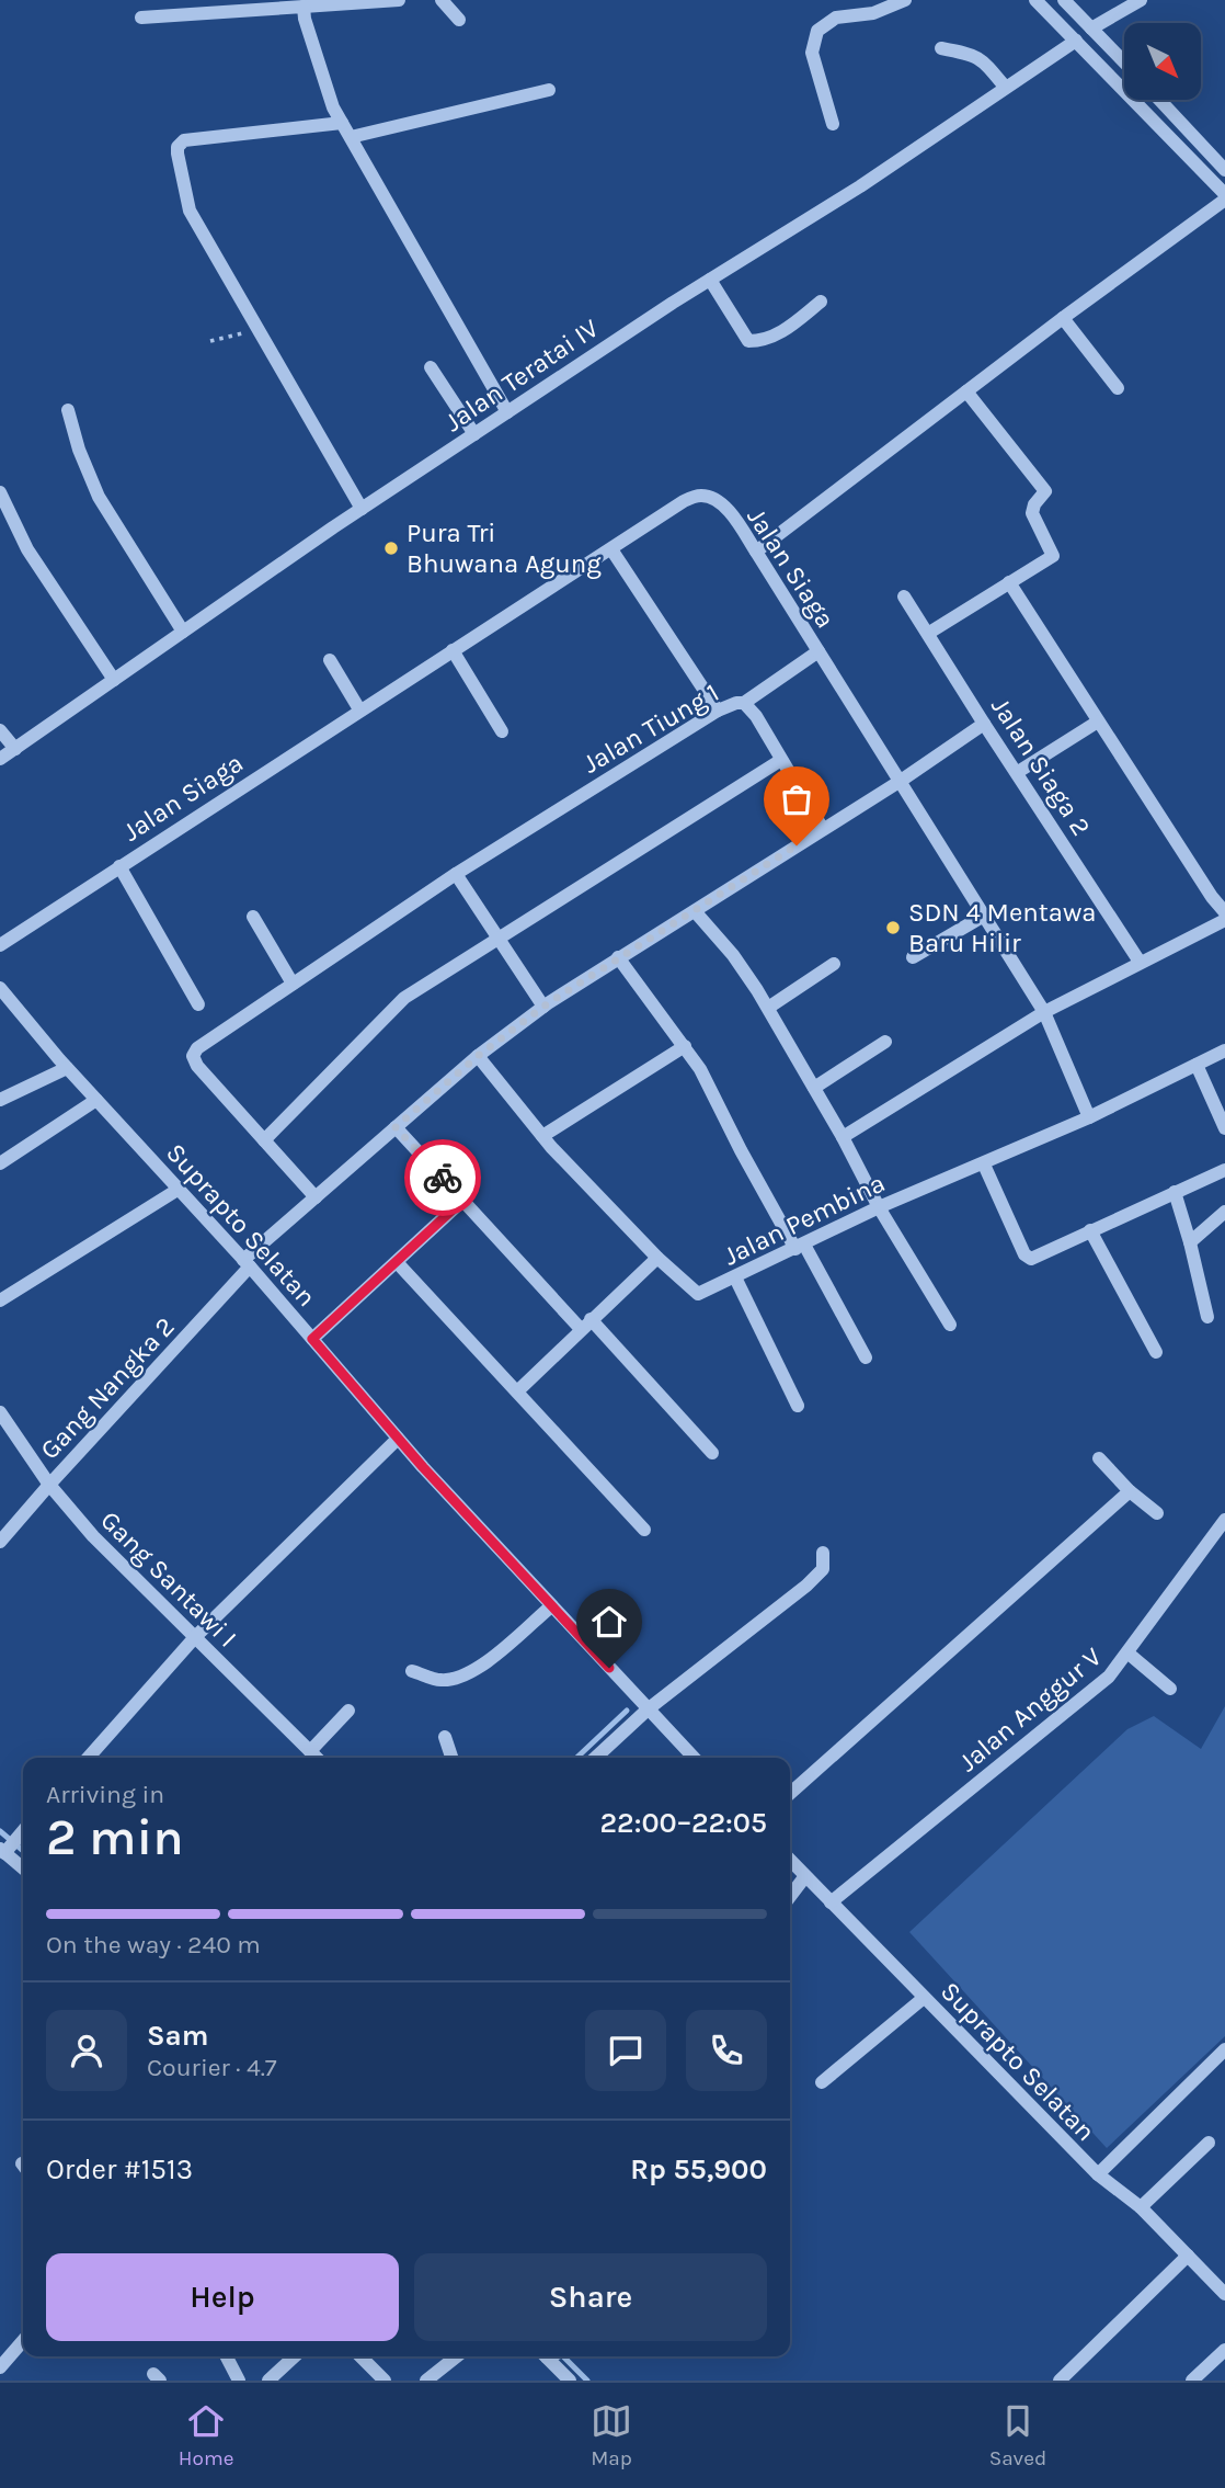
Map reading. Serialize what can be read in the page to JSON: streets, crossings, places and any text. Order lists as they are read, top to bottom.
{
  "streets": {
    "street": [
      "Jalan Teratai IV",
      "Jalan Siaga",
      "Jalan Tiung 1",
      "Jalan Siaga 2",
      "Jalan Pembina",
      "Suprapto Selatan",
      "Gang Nangka 2",
      "Gang Santawi I",
      "Jalan Anggur V"
    ]
  },
  "crossings": [
    ["Jalan Siaga", "Jalan Pembina"],
    ["Jalan Siaga", "Gang Nangka 2"],
    ["Jalan Tiung 1", "Gang Nangka 2"],
    ["Jalan Siaga 2", "Gang Nangka 2"],
    ["Jalan Pembina", "Gang Nangka 2"],
    ["Suprapto Selatan", "Gang Nangka 2"],
    ["Suprapto Selatan", "Jalan Anggur V"],
    ["Gang Nangka 2", "Gang Santawi I"]
  ],
  "places": ["Pura Tri Bhuwana Agung", "SDN 4 Mentawa Baru Hilir"],
  "north": "bottom right",
  "page": {
    "heading": ["2 min", "Arriving in", "22:00–22:05"],
    "panel": [
      "Sam",
      "Courier · 4.7",
      "Order #1513",
      "Rp 55,900"
    ],
    "bar": "On the way · 240 m",
    "buttons": ["Help", "Share"],
    "tabs": ["Home", "Map", "Saved"]
  }
}
